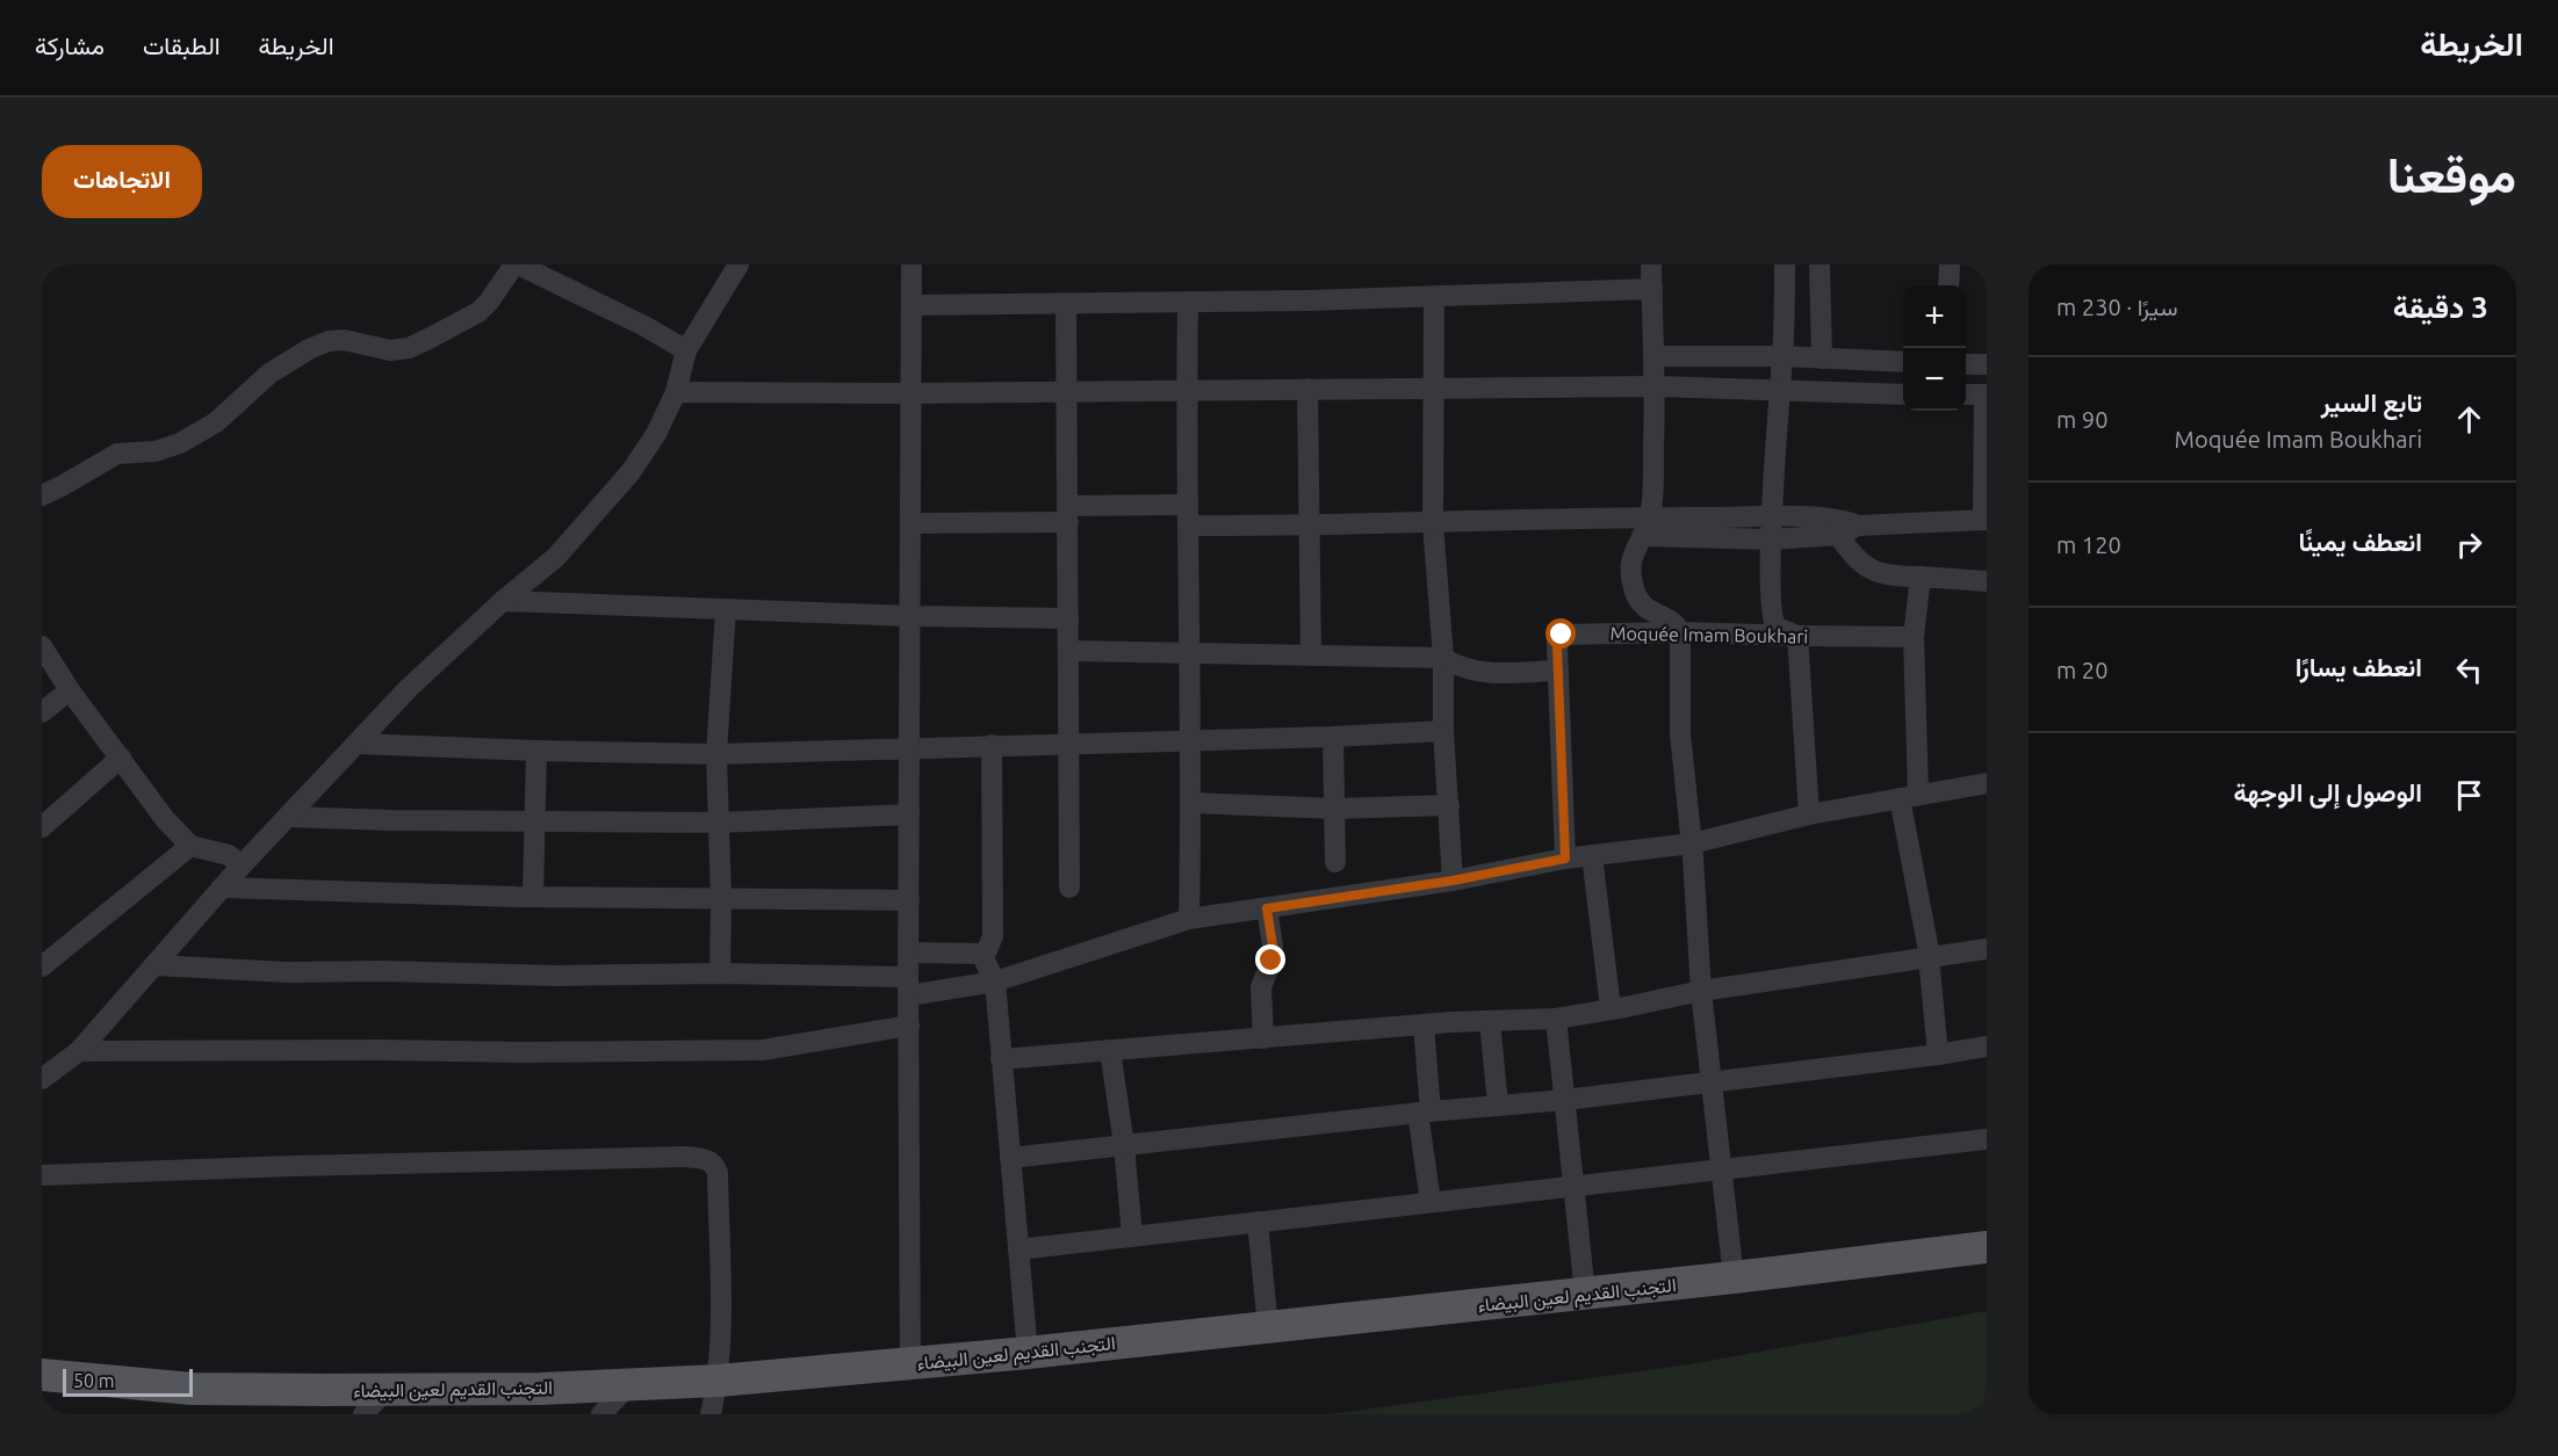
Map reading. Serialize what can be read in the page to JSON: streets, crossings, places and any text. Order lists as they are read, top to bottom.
{
  "streets": {
    "main road": ["التجنب القديم لعين البيضاء"],
    "street": ["Moquée Imam Boukhari"]
  },
  "scale_bar": "50 m",
  "page": {
    "header": "الخريطة",
    "nav": ["الخريطة", "الطبقات", "مشاركة"],
    "title": "موقعنا",
    "buttons": "الاتجاهات",
    "heading": ["3 دقيقة", "سيرًا · 230 m"],
    "map_buttons": ["+", "−"],
    "list": [
      ["تابع السير", "Moquée Imam Boukhari", "90 m"],
      ["انعطف يمينًا", "120 m"],
      ["انعطف يسارًا", "20 m"],
      "الوصول إلى الوجهة"
    ],
    "scale": "50 m"
  }
}
